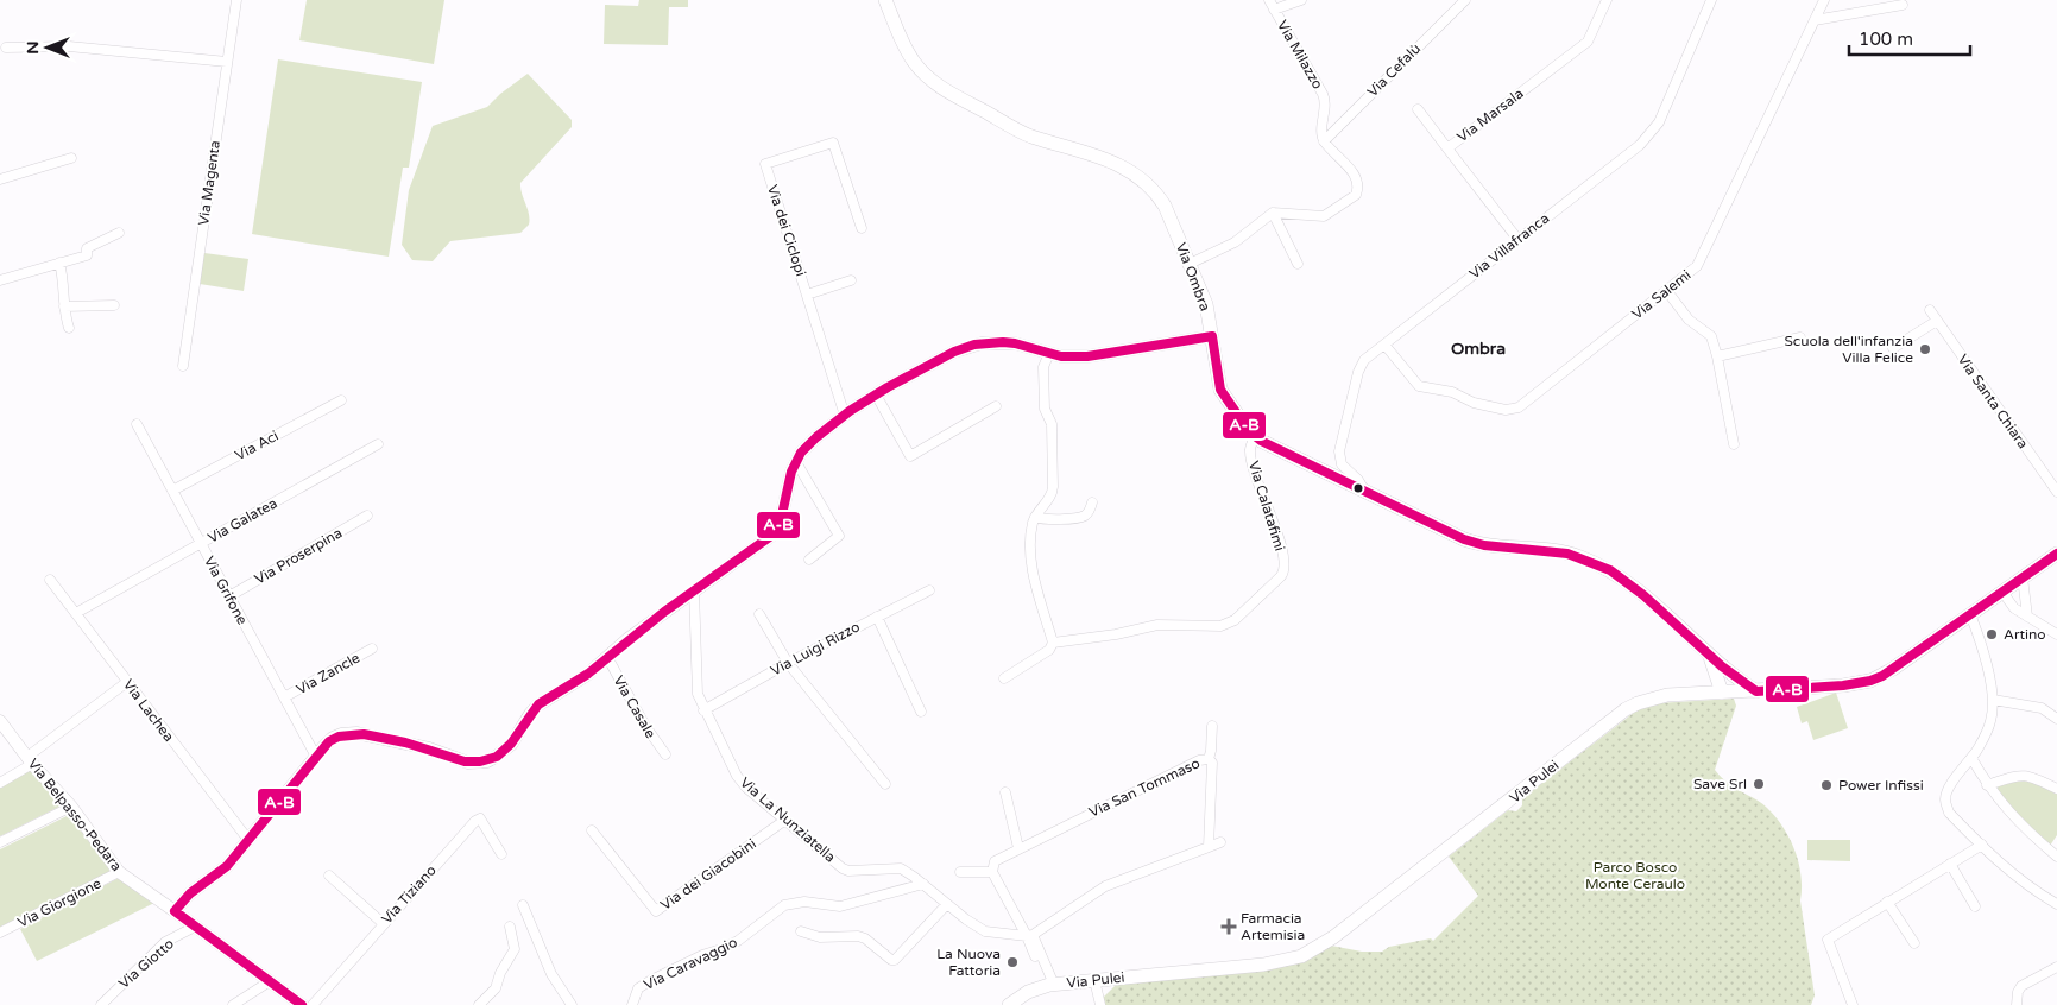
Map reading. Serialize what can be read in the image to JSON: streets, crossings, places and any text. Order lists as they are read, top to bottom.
{
  "streets": {
    "main road": ["Via Ombra", "Via Pulei"],
    "street": [
      "Via Milazzo",
      "Via Cefalù",
      "Via Marsala",
      "Via Magenta",
      "Via dei Ciclopi",
      "Via Villafranca",
      "Via Salemi",
      "Via Santa Chiara",
      "Via Aci",
      "Via Calatafimi",
      "Via Galatea",
      "Via Proserpina",
      "Via Grifone",
      "Via Luigi Rizzo",
      "Via Zancle",
      "Via Casale",
      "Via Lachea",
      "Via San Tommaso",
      "Via Belpasso-Pedara",
      "Via La Nunziatella",
      "Via dei Giacobini",
      "Via Tiziano",
      "Via Giorgione",
      "Via Giotto",
      "Via Caravaggio"
    ]
  },
  "crossings": [
    ["Via Milazzo", "Via Cefalù"],
    ["Via Marsala", "Via Villafranca"],
    ["Via Villafranca", "Via Ombra"],
    ["Via Villafranca", "Via Salemi"],
    ["Via Ombra", "Via Calatafimi"],
    ["Via Aci", "Via Grifone"],
    ["Via Galatea", "Via Grifone"],
    ["Via Galatea", "Via Lachea"],
    ["Via Proserpina", "Via Grifone"],
    ["Via Grifone", "Via Zancle"],
    ["Via Luigi Rizzo", "Via La Nunziatella"],
    ["Via Belpasso-Pedara", "Via Giorgione"],
    ["Via Belpasso-Pedara", "Via Giotto"],
    ["Via La Nunziatella", "Via dei Giacobini"],
    ["Via La Nunziatella", "Via Caravaggio"]
  ],
  "districts": ["Ombra"],
  "parks": ["Parco Bosco Monte Ceraulo"],
  "places": {
    "other": [
      "Scuola dell'infanzia Villa Felice",
      "Artino",
      "Save Srl",
      "Power Infissi",
      "La Nuova Fattoria"
    ],
    "health": ["Farmacia Artemisia"]
  },
  "lines": ["transit line A-B"],
  "scale_bar": "100 m",
  "north": "left"
}
